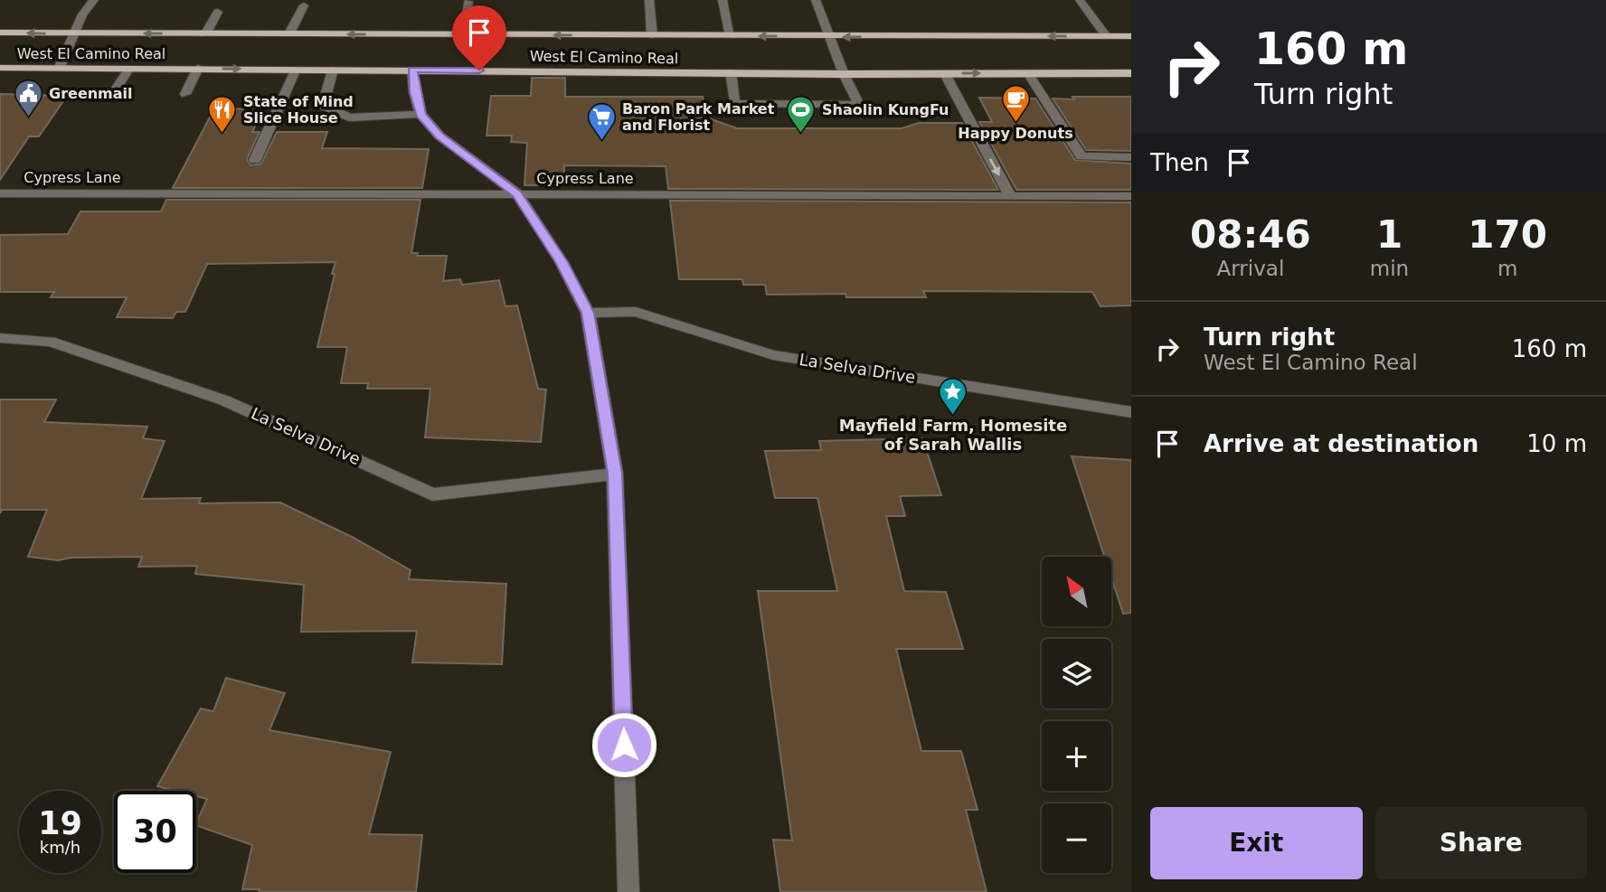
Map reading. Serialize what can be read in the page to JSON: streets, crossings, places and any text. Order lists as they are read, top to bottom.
{
  "streets": {
    "main road": ["West El Camino Real"],
    "street": ["Cypress Lane", "La Selva Drive"]
  },
  "places": {
    "public building": ["Greenmail"],
    "cafe": ["Happy Donuts"],
    "restaurant": ["State of Mind Slice House"],
    "sports": ["Shaolin KungFu"],
    "supermarket": ["Baron Park Market and Florist"],
    "place": ["Mayfield Farm, Homesite of Sarah Wallis"]
  },
  "north": "top left",
  "page": {
    "turn": ["160 m", "Turn right"],
    "then": "Then",
    "eta": [
      "08:46",
      "Arrival",
      "1",
      "min",
      "170",
      "m"
    ],
    "list": [
      {
        "name": "Turn right",
        "note": "West El Camino Real",
        "value": "160 m"
      },
      {
        "name": "Arrive at destination",
        "value": "10 m"
      }
    ],
    "map_buttons": ["+", "−"],
    "speed": "19 km/h",
    "limit": "30",
    "buttons": ["Exit", "Share"]
  }
}
